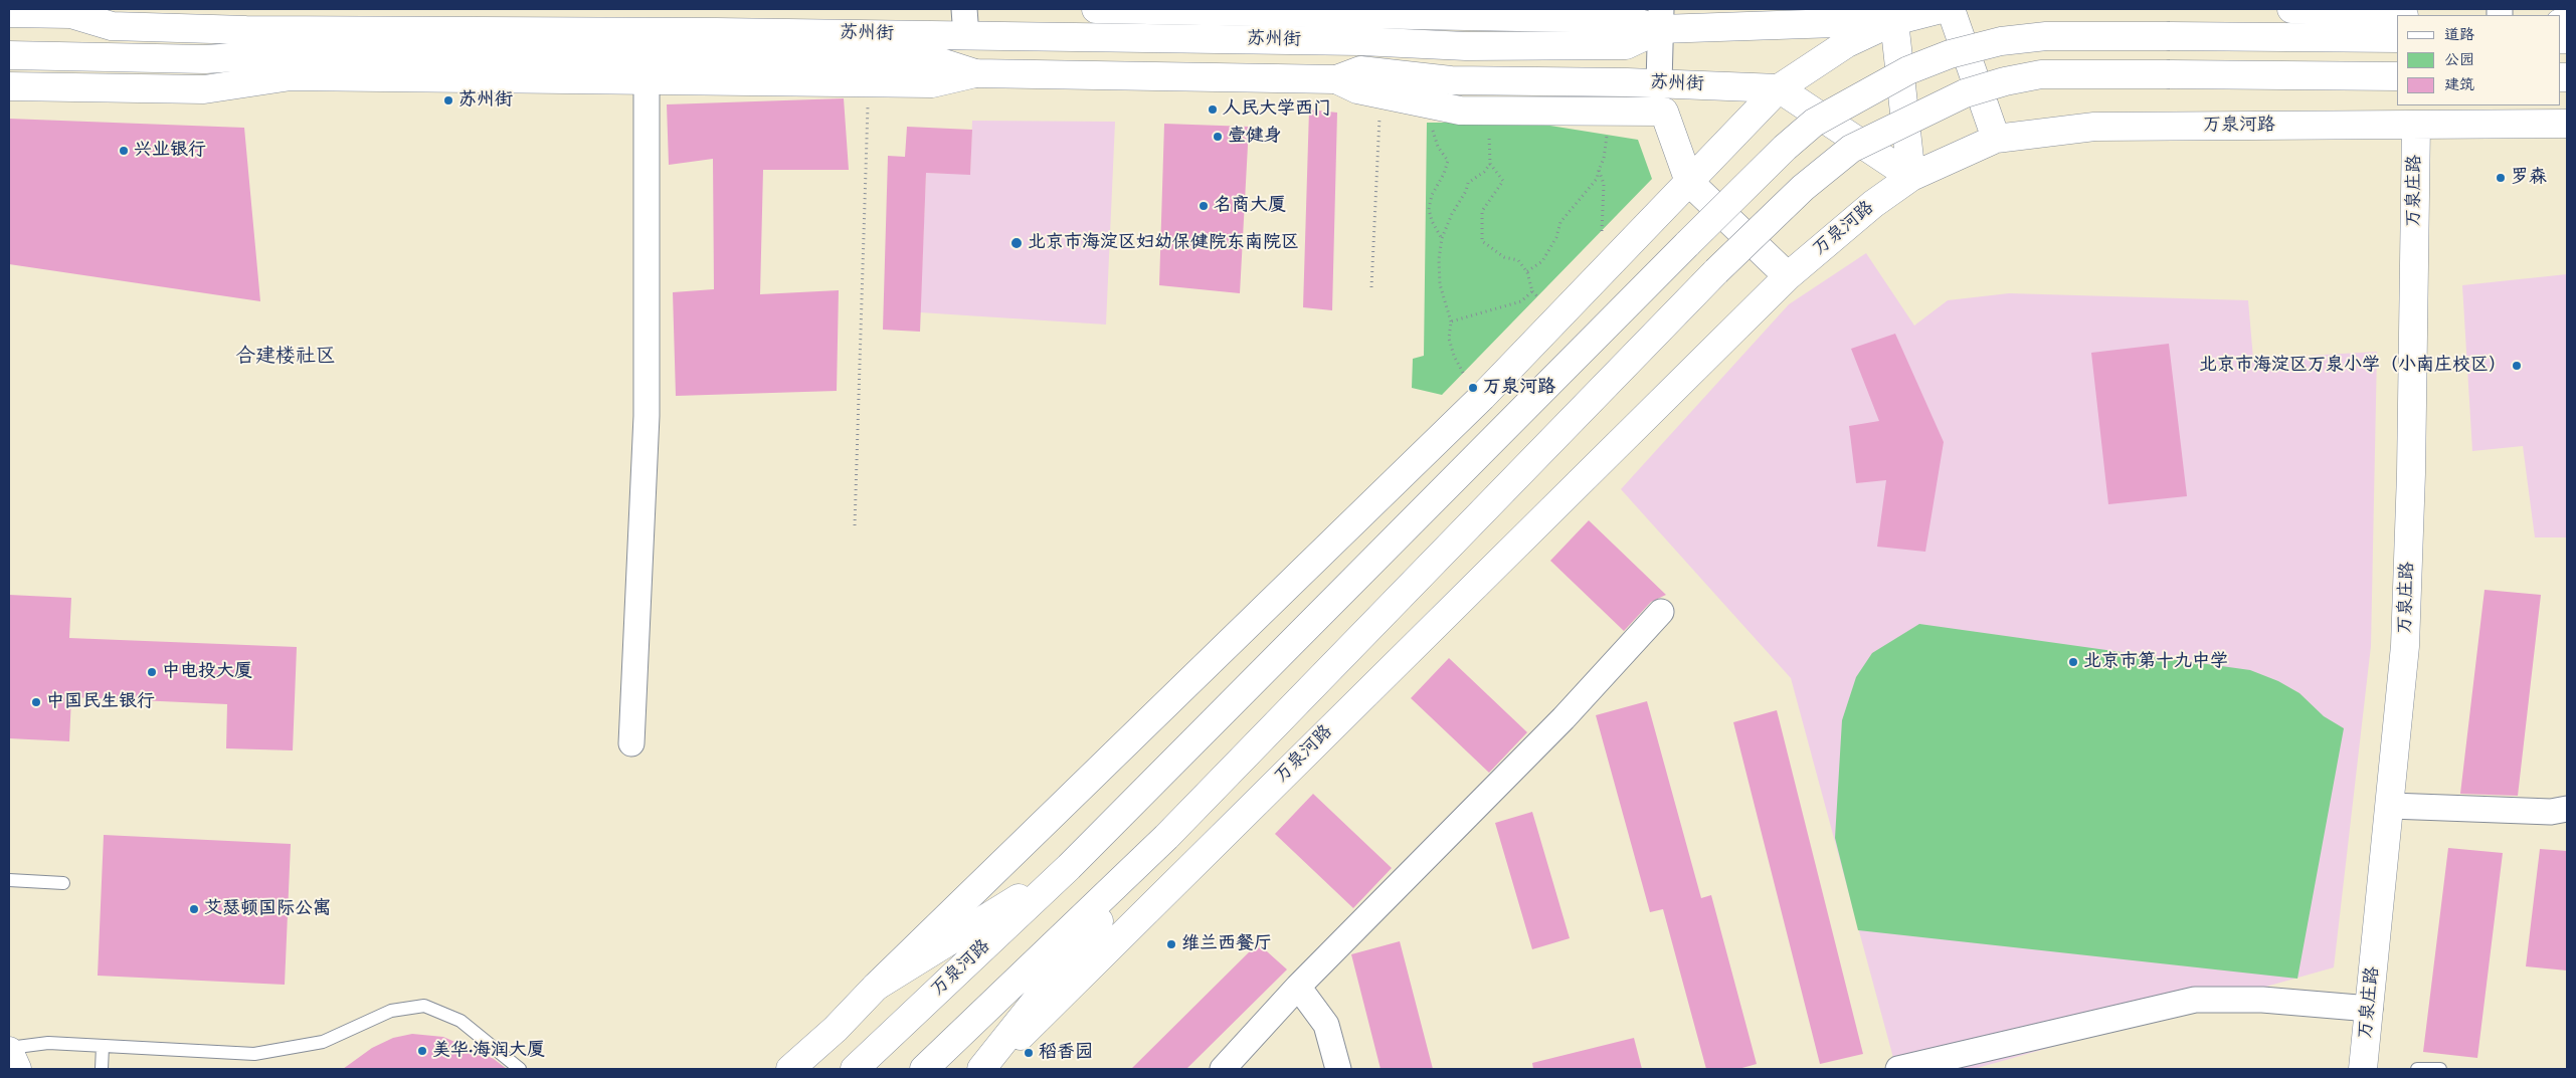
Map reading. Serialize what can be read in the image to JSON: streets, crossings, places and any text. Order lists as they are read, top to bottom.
{
  "streets": {
    "main road": ["苏州街", "万泉河路", "万泉庄路"]
  },
  "crossings": [
    ["万泉河路", "万泉庄路"]
  ],
  "districts": ["合建楼社区"],
  "places": [
    "苏州街",
    "人民大学西门",
    "壹健身",
    "兴业银行",
    "罗森",
    "名商大厦",
    "北京市海淀区妇幼保健院东南院区",
    "北京市海淀区万泉小学（小南庄校区）",
    "万泉河路",
    "北京市第十九中学",
    "中电投大厦",
    "中国民生银行",
    "艾瑟顿国际公寓",
    "维兰西餐厅",
    "美华·海润大厦",
    "稻香园"
  ],
  "legend": ["道路", "公园", "建筑"]
}
